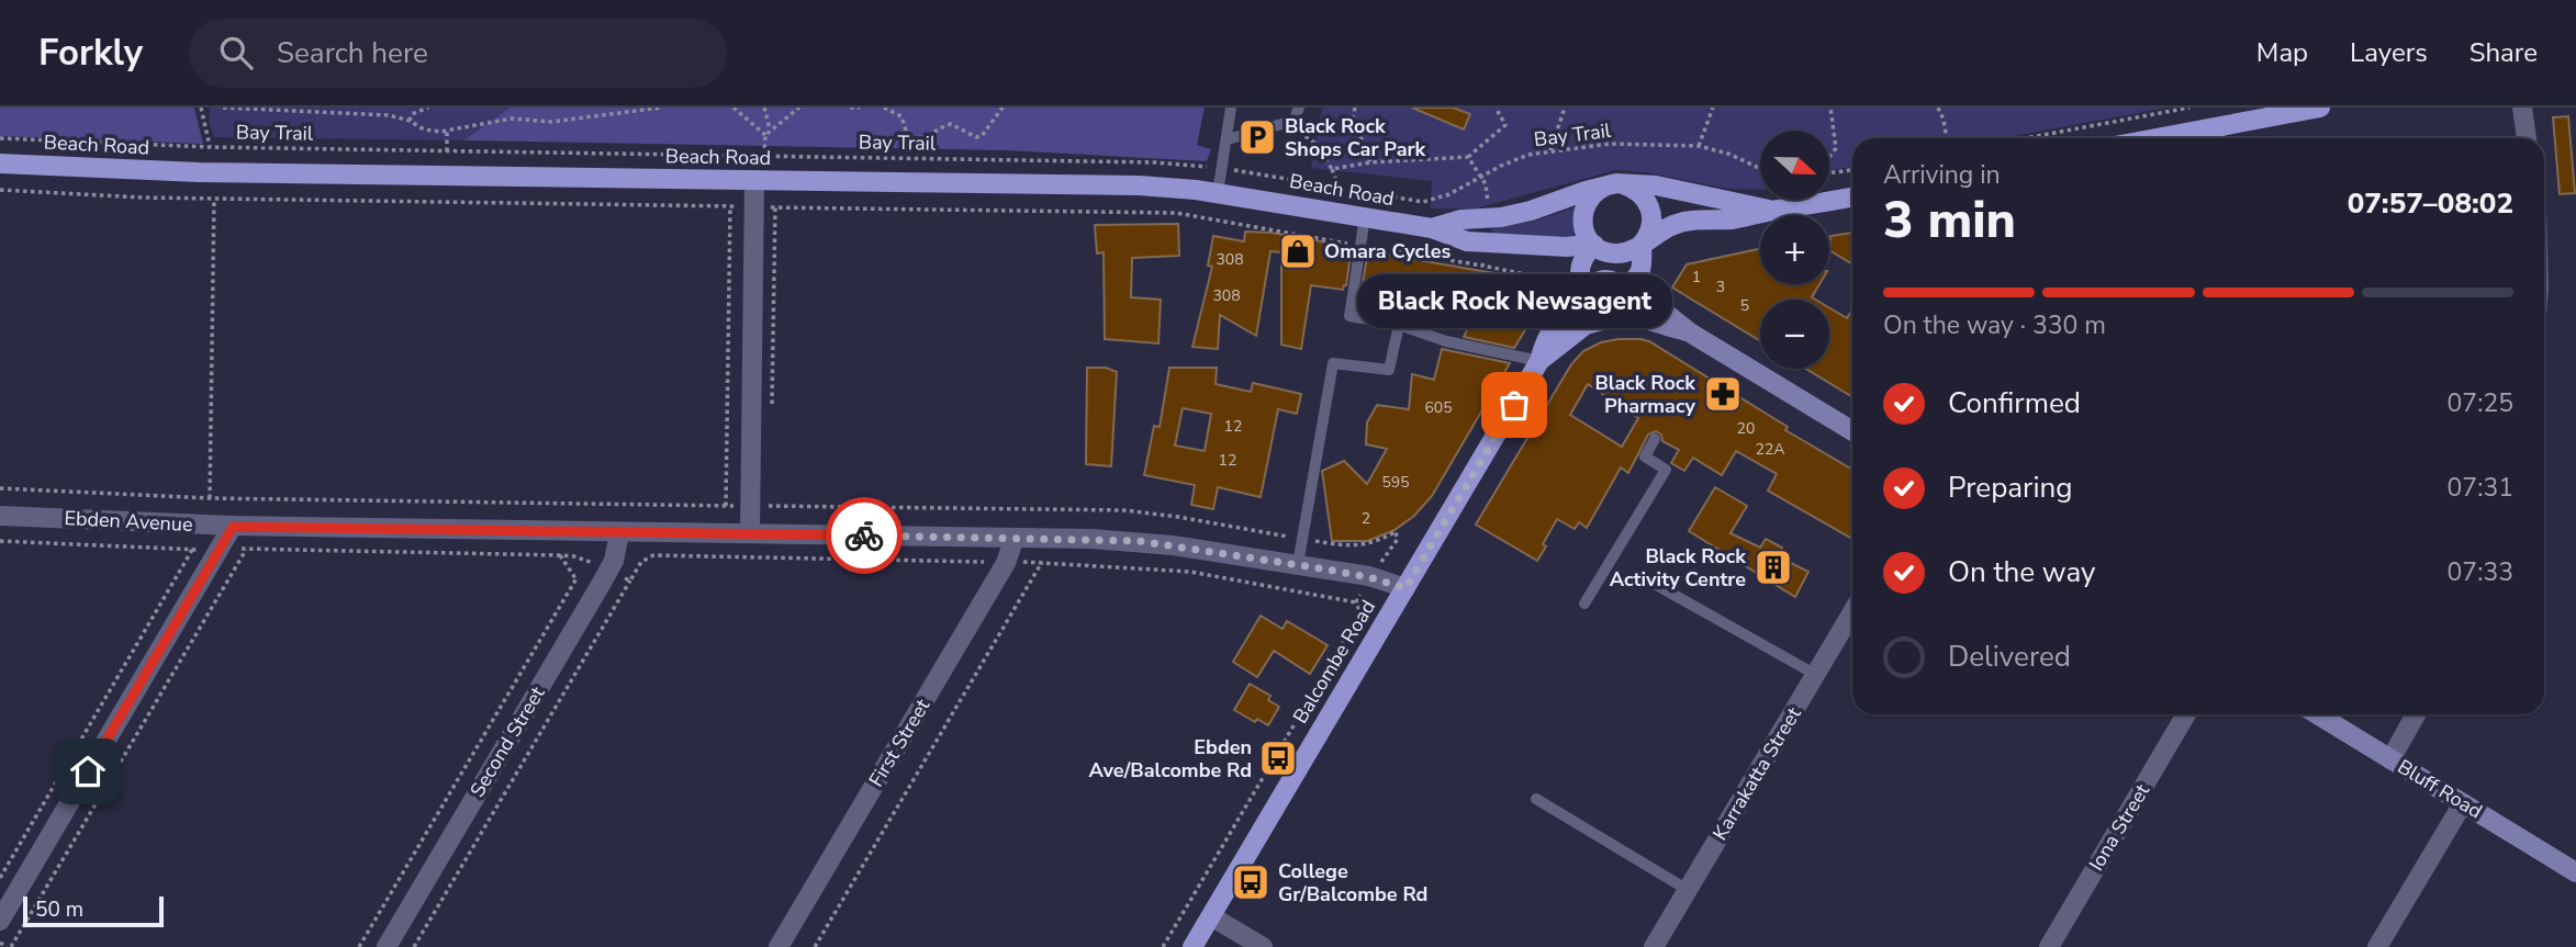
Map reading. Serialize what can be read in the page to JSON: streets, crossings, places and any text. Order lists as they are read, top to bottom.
{
  "streets": {
    "main road": ["Beach Road", "Balcombe Road", "Bluff Road"],
    "street": [
      "Ebden Avenue",
      "Second Street",
      "First Street",
      "Karrakatta Street",
      "Iona Street"
    ],
    "path": ["Bay Trail"]
  },
  "crossings": [
    ["Ebden Avenue", "Balcombe Road"],
    ["Ebden Avenue", "Second Street"],
    ["Ebden Avenue", "First Street"]
  ],
  "places": {
    "parking": ["Black Rock Shops Car Park"],
    "shop": ["Omara Cycles"],
    "pharmacy": ["Black Rock Pharmacy"],
    "other": ["Black Rock Newsagent"],
    "building": ["Black Rock Activity Centre"],
    "bus stop": ["Ebden Ave/Balcombe Rd", "College Gr/Balcombe Rd"]
  },
  "house_numbers": [
    "308",
    "1",
    "3",
    "308",
    "5",
    "605",
    "12",
    "20",
    "22A",
    "12",
    "595",
    "2"
  ],
  "scale_bar": "50 m",
  "north": "right",
  "page": {
    "header": "Forkly",
    "search": "Search here",
    "nav": ["Map", "Layers", "Share"],
    "map_buttons": ["+", "−"],
    "heading": ["3 min", "Arriving in", "07:57–08:02"],
    "bar": "On the way · 330 m",
    "bubble": "Black Rock Newsagent",
    "list": [
      ["Confirmed", "07:25"],
      ["Preparing", "07:31"],
      ["On the way", "07:33"],
      "Delivered"
    ],
    "scale": "50 m"
  }
}
